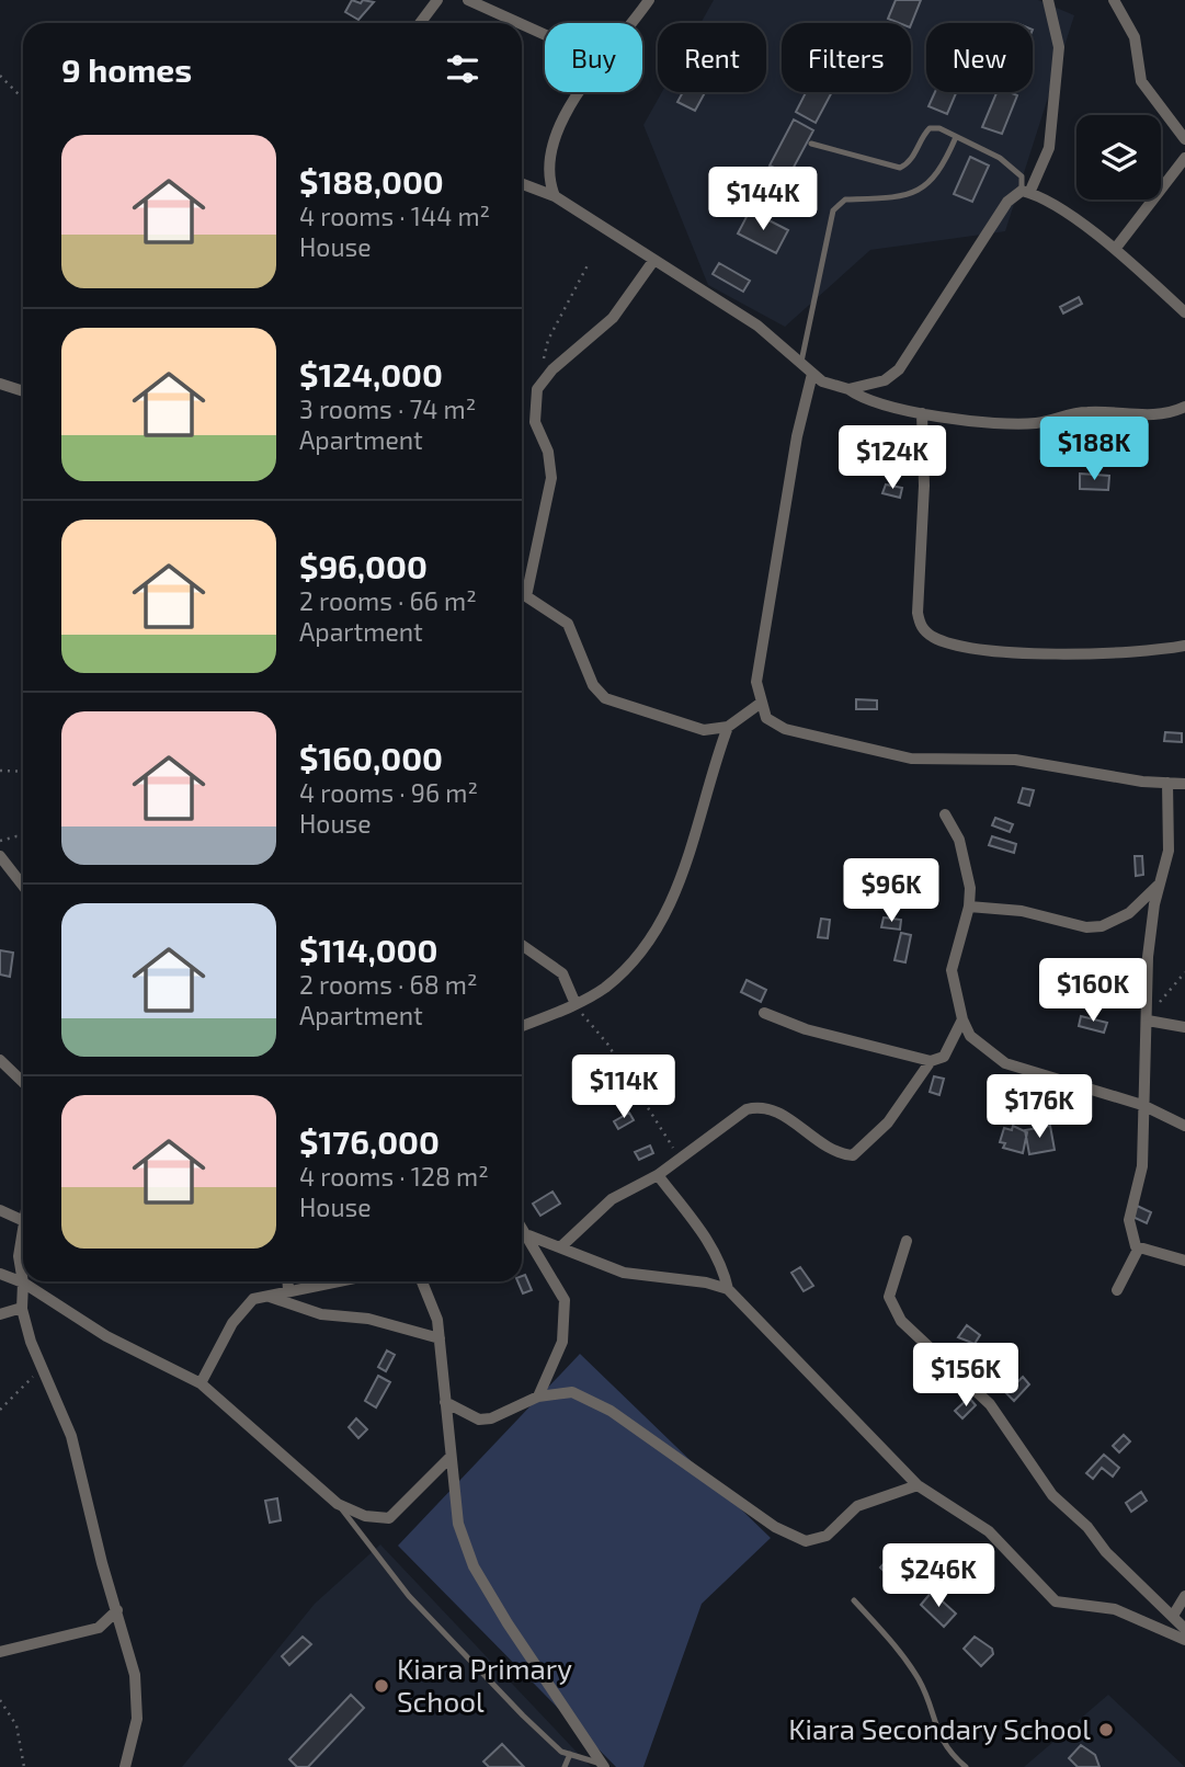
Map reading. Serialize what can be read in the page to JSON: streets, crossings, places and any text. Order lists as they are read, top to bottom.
{
  "places": ["Kiara Primary School", "Kiara Secondary School"],
  "page": {
    "chip": [
      "Buy",
      "Rent",
      "Filters",
      "New"
    ],
    "heading": "9 homes",
    "list": [
      {
        "name": "$188,000",
        "note": "4 rooms · 144 m² · House"
      },
      {
        "name": "$124,000",
        "note": "3 rooms · 74 m² · Apartment"
      },
      {
        "name": "$96,000",
        "note": "2 rooms · 66 m² · Apartment"
      },
      {
        "name": "$160,000",
        "note": "4 rooms · 96 m² · House"
      },
      {
        "name": "$114,000",
        "note": "2 rooms · 68 m² · Apartment"
      },
      {
        "name": "$176,000",
        "note": "4 rooms · 128 m² · House"
      }
    ],
    "price": [
      "$144K",
      "$188K",
      "$124K",
      "$96K",
      "$160K",
      "$114K",
      "$176K",
      "$156K",
      "$246K"
    ]
  }
}
